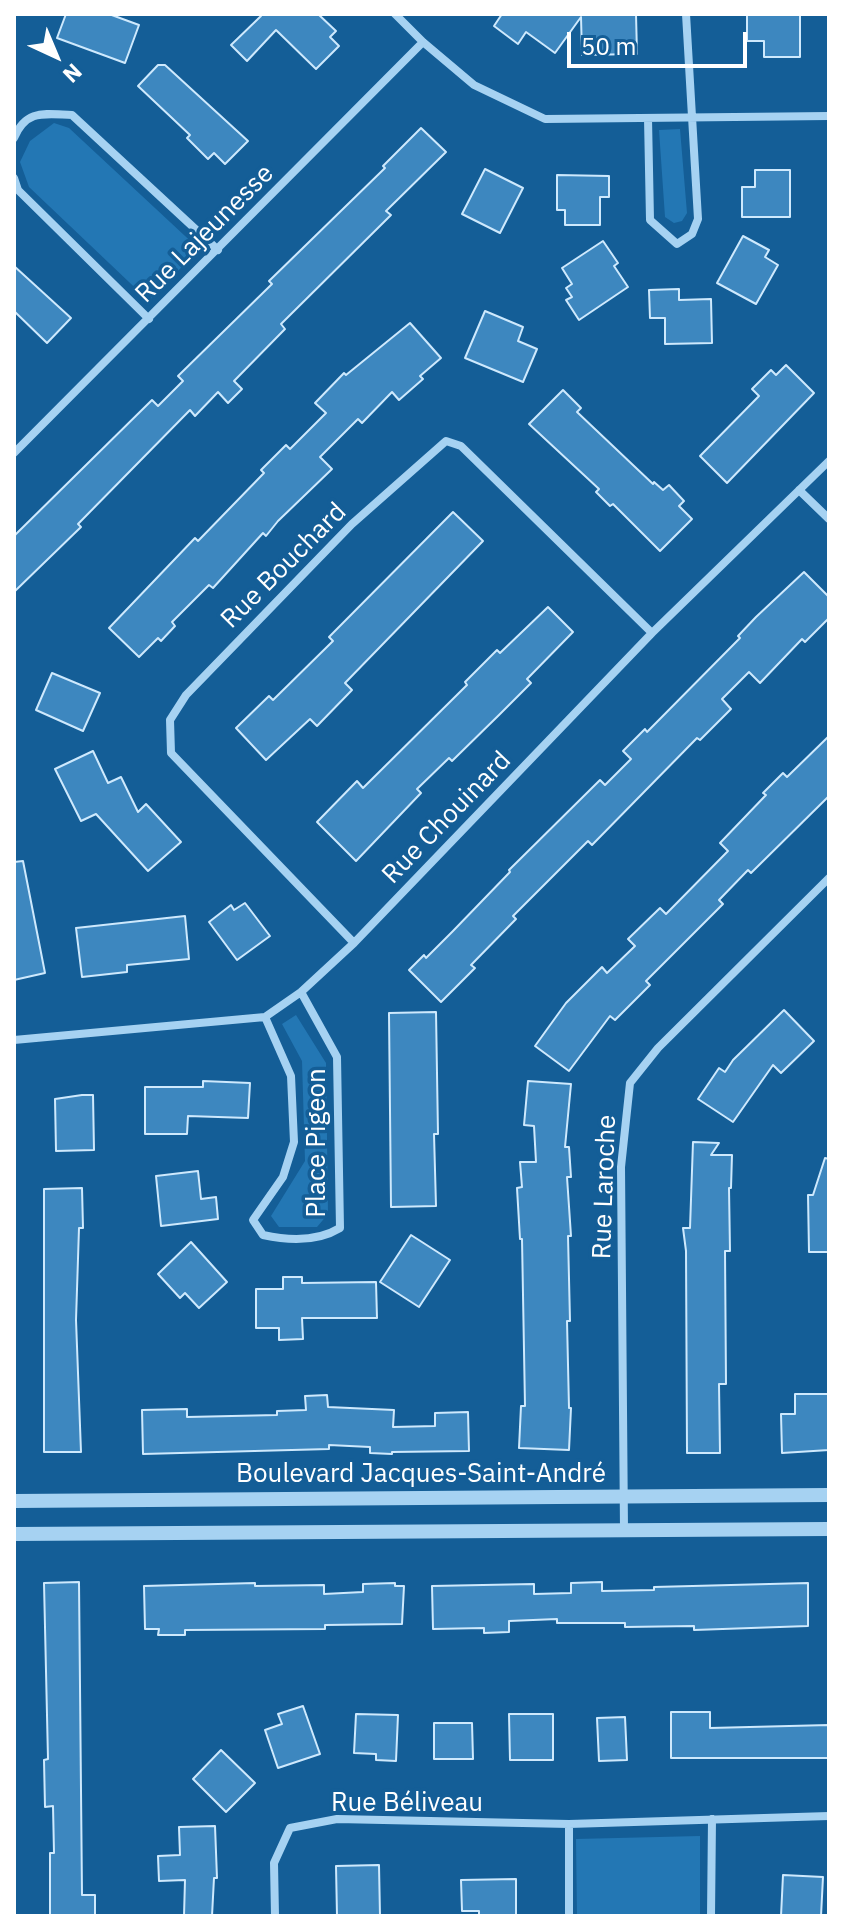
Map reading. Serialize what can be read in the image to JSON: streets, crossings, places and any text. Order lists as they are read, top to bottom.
{
  "streets": {
    "street": [
      "Rue Lajeunesse",
      "Rue Bouchard",
      "Rue Chouinard",
      "Place Pigeon",
      "Rue Laroche",
      "Boulevard Jacques-Saint-André",
      "Rue Béliveau"
    ]
  },
  "crossings": [
    ["Rue Bouchard", "Rue Chouinard"],
    ["Rue Chouinard", "Place Pigeon"],
    ["Rue Laroche", "Boulevard Jacques-Saint-André"]
  ],
  "scale_bar": "50 m",
  "north": "bottom right"
}
